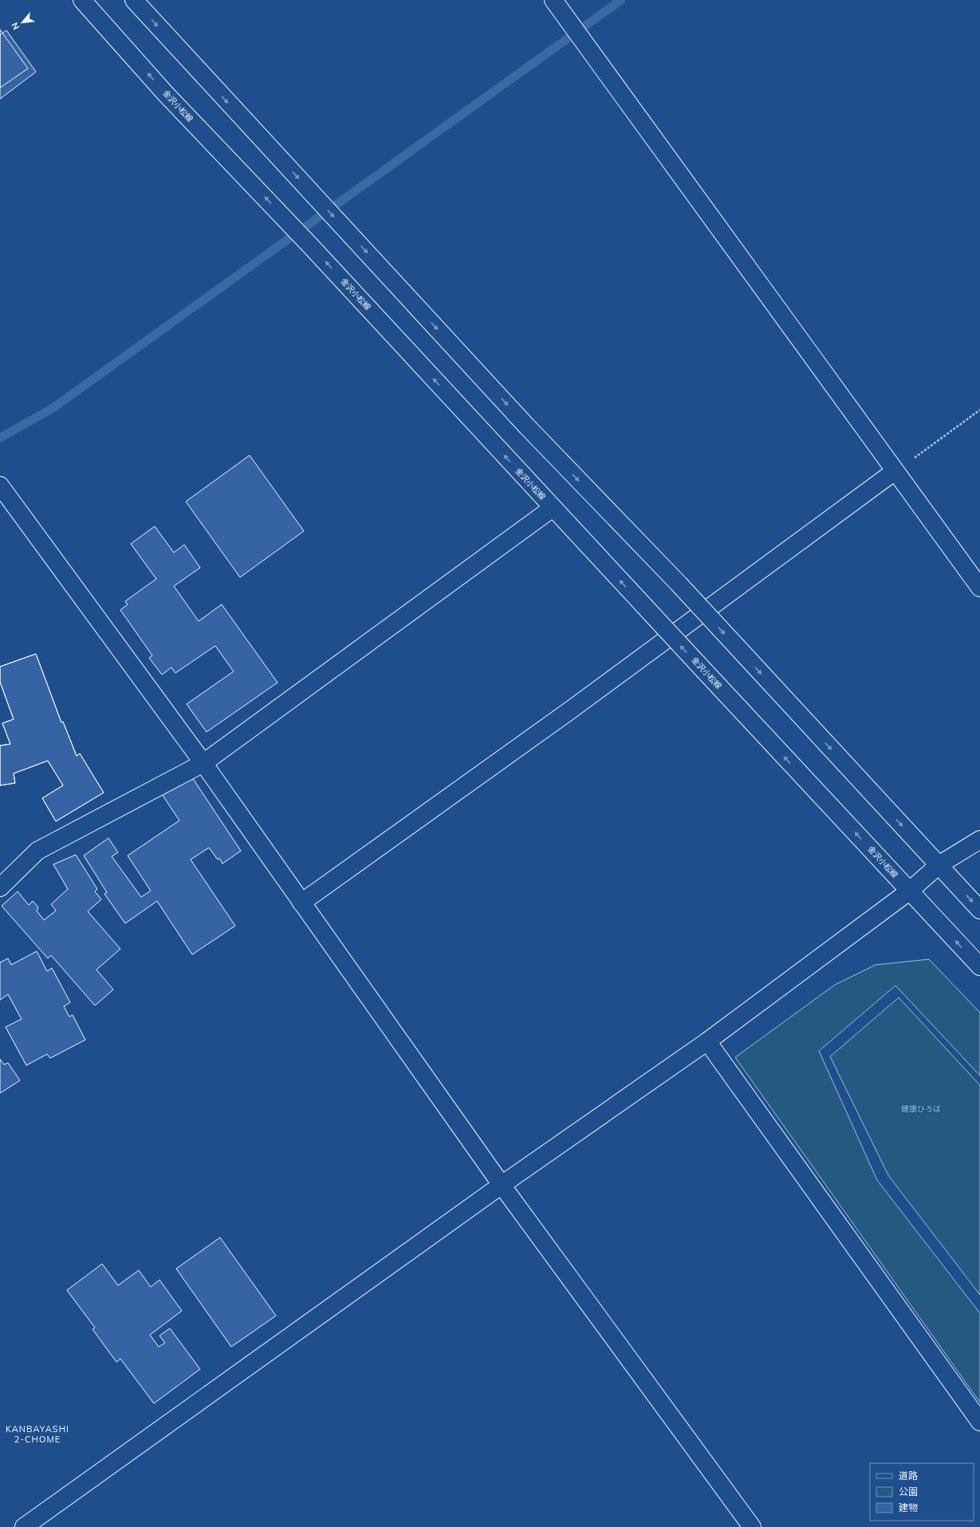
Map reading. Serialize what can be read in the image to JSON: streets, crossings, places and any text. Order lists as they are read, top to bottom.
{
  "streets": {
    "street": ["金沢小松線"]
  },
  "districts": ["KANBAYASHI 2-CHOME"],
  "parks": ["健康ひろば"],
  "legend": ["道路", "公園", "建物"],
  "north": "bottom left"
}
